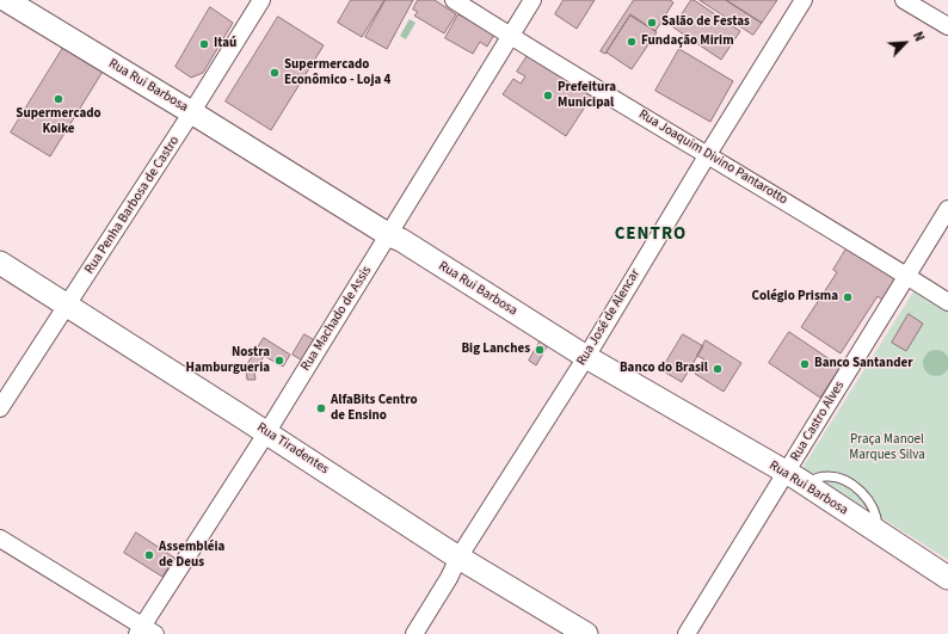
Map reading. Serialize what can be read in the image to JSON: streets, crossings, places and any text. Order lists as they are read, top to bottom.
{
  "streets": {
    "main road": ["Rua Rui Barbosa", "Rua Tiradentes"],
    "street": [
      "Rua Joaquim Divino Pantarotto",
      "Rua Penha Barbosa de Castro",
      "Rua José de Alencar",
      "Rua Machado de Assis",
      "Rua Castro Alves"
    ]
  },
  "crossings": [
    ["Rua Rui Barbosa", "Rua Penha Barbosa de Castro"],
    ["Rua Rui Barbosa", "Rua José de Alencar"],
    ["Rua Rui Barbosa", "Rua Machado de Assis"],
    ["Rua Rui Barbosa", "Rua Castro Alves"],
    ["Rua Joaquim Divino Pantarotto", "Rua José de Alencar"],
    ["Rua Joaquim Divino Pantarotto", "Rua Machado de Assis"],
    ["Rua Joaquim Divino Pantarotto", "Rua Castro Alves"],
    ["Rua Penha Barbosa de Castro", "Rua Tiradentes"],
    ["Rua José de Alencar", "Rua Tiradentes"],
    ["Rua Machado de Assis", "Rua Tiradentes"]
  ],
  "districts": ["CENTRO"],
  "parks": ["Praça Manoel Marques Silva"],
  "places": [
    "Salão de Festas",
    "Fundação Mirim",
    "Itaú",
    "Supermercado Econômico - Loja 4",
    "Prefeitura Municipal",
    "Supermercado Koike",
    "Colégio Prisma",
    "Big Lanches",
    "Nostra Hamburgueria",
    "Banco Santander",
    "Banco do Brasil",
    "AlfaBits Centro de Ensino",
    "Assembléia de Deus"
  ],
  "north": "top right"
}
